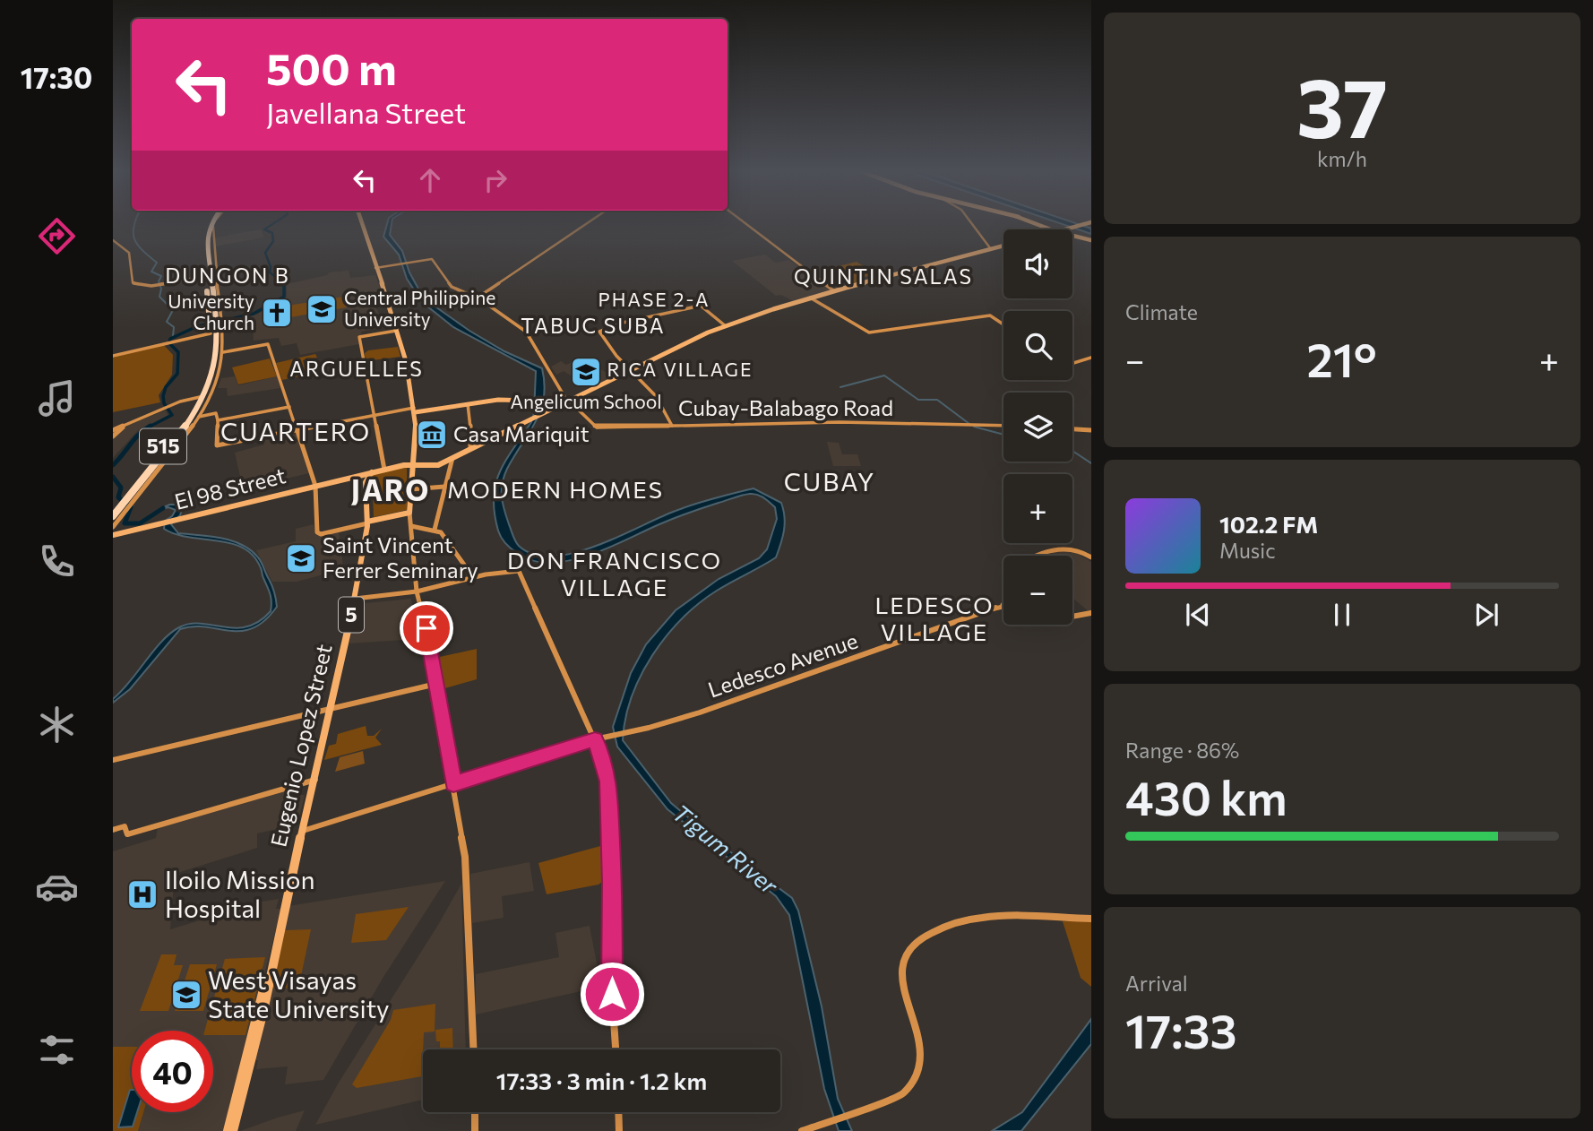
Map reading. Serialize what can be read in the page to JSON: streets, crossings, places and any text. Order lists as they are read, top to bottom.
{
  "streets": {
    "highway": ["515"],
    "main road": ["El 98 Street", "5", "Eugenio Lopez Street"],
    "street": ["Cubay-Balabago Road", "Ledesco Avenue"]
  },
  "crossings": [
    ["5", "Eugenio Lopez Street"],
    ["Ledesco Avenue", "Eugenio Lopez Street"]
  ],
  "districts": [
    "DUNGON B",
    "QUINTIN SALAS",
    "PHASE 2-A",
    "TABUC SUBA",
    "ARGUELLES",
    "RICA VILLAGE",
    "CUARTERO",
    "CUBAY",
    "MODERN HOMES",
    "JARO",
    "DON FRANCISCO VILLAGE",
    "LEDESCO VILLAGE"
  ],
  "water": ["Tigum River"],
  "places": {
    "school or university": [
      "Central Philippine University",
      "Angelicum School",
      "Saint Vincent Ferrer Seminary",
      "West Visayas State University"
    ],
    "church": ["University Church"],
    "museum": ["Casa Mariquit"],
    "hospital": ["Iloilo Mission Hospital"]
  },
  "page": {
    "tabs": "17:30",
    "tile": [
      ["37", "km/h"],
      "Climate",
      ["Range · 86%", "430 km"],
      ["Arrival", "17:33"]
    ],
    "turn": ["500 m", "Javellana Street"],
    "map_buttons": ["+", "−"],
    "heat": ["−", "21°", "+"],
    "song": ["102.2 FM", "Music"],
    "limit": "40",
    "trip": "17:33 · 3 min · 1.2 km"
  }
}
